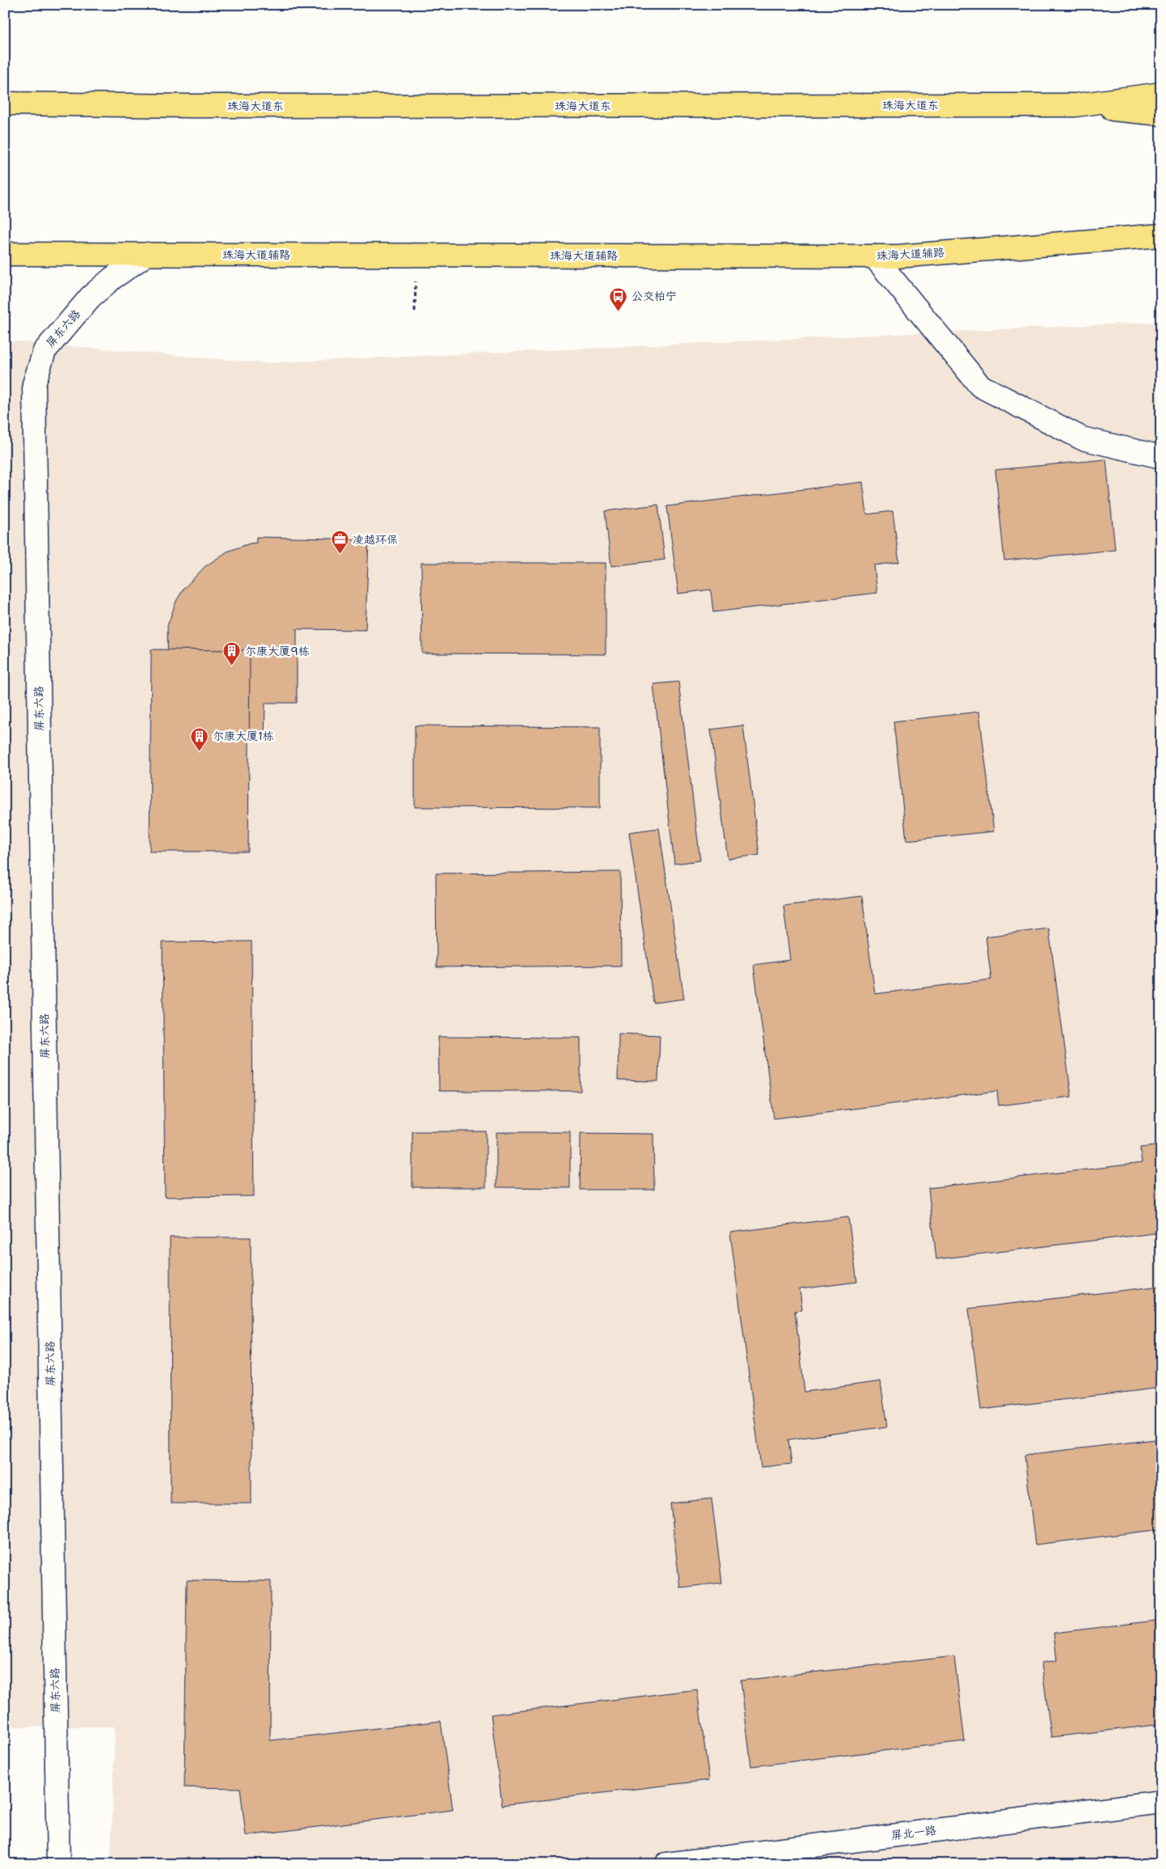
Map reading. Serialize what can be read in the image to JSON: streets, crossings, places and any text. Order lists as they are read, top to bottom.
{
  "streets": {
    "main road": ["珠海大道东", "珠海大道辅路"],
    "street": ["屏东六路", "屏北一路"]
  },
  "crossings": [
    ["珠海大道辅路", "屏东六路"]
  ],
  "places": {
    "bus stop": ["公交柏宁"],
    "office": ["凌越环保"],
    "building": ["尔康大厦9栋", "尔康大厦1栋"]
  }
}
